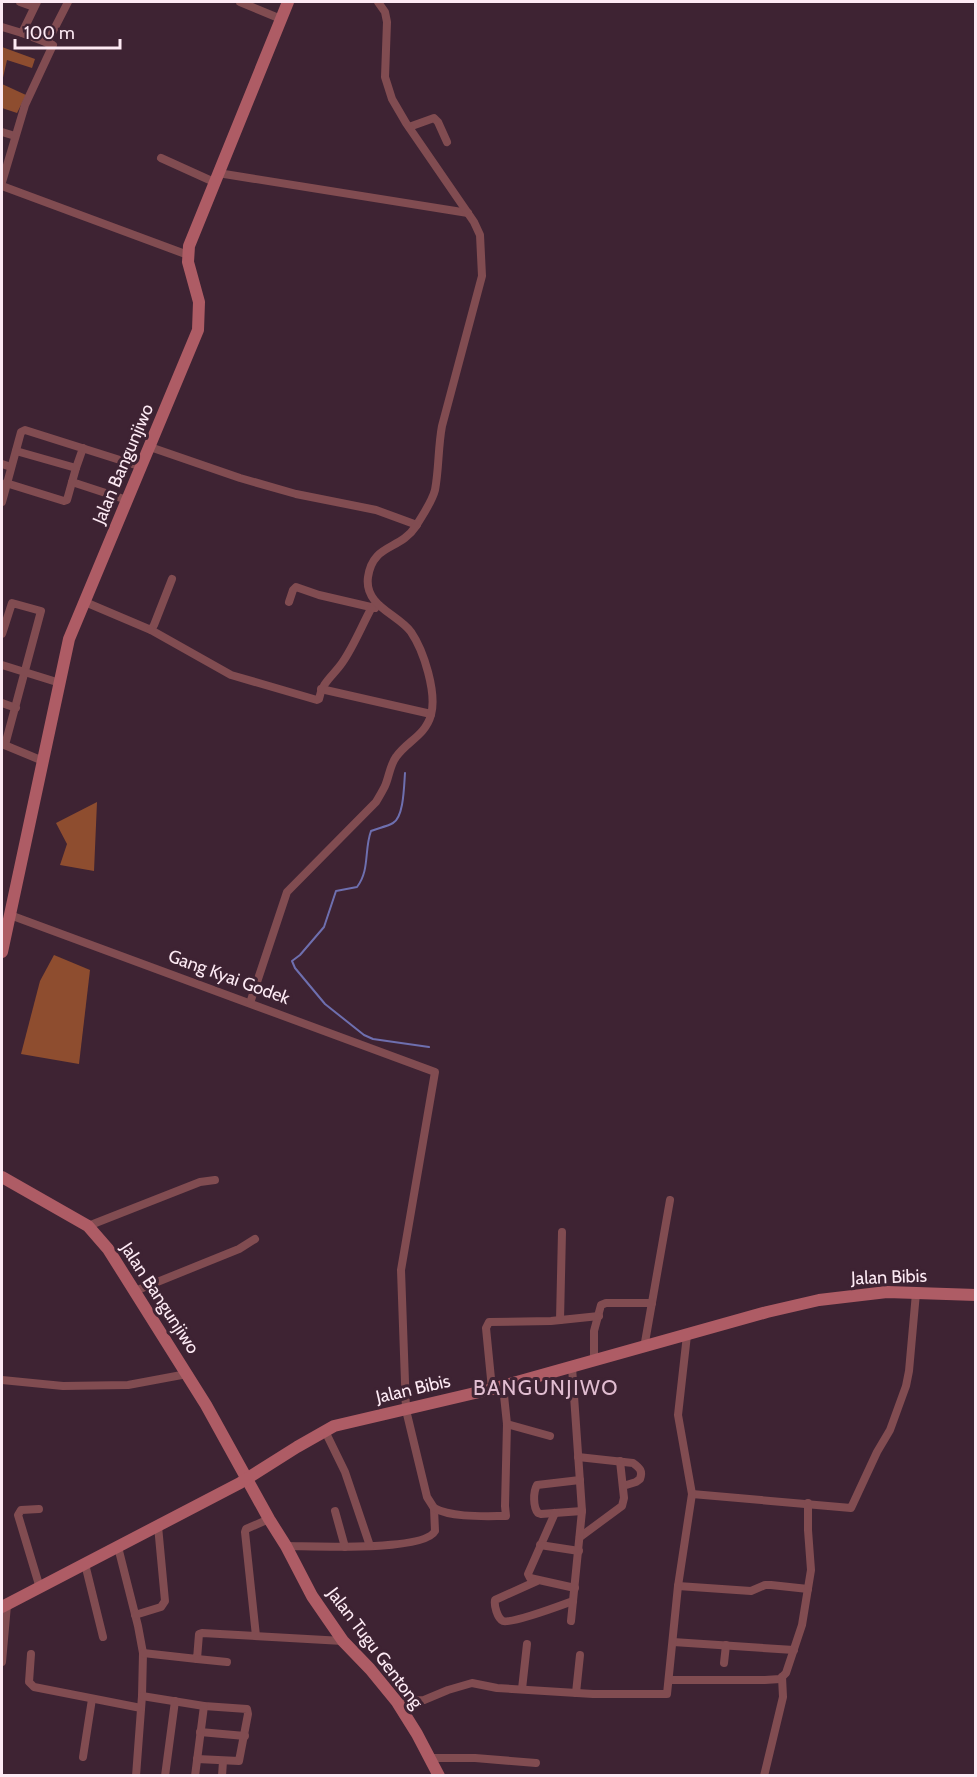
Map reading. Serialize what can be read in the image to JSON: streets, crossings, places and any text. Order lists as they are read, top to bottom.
{
  "streets": {
    "main road": ["Jalan Bangunjiwo", "Jalan Bibis", "Jalan Tugu Gentong"],
    "street": ["Gang Kyai Godek"]
  },
  "crossings": [
    ["Jalan Bangunjiwo", "Gang Kyai Godek"],
    ["Jalan Bangunjiwo", "Jalan Bibis"],
    ["Jalan Bangunjiwo", "Jalan Tugu Gentong"],
    ["Gang Kyai Godek", "Jalan Bibis"],
    ["Jalan Bibis", "Jalan Tugu Gentong"]
  ],
  "districts": ["BANGUNJIWO"],
  "scale_bar": "100 m"
}
